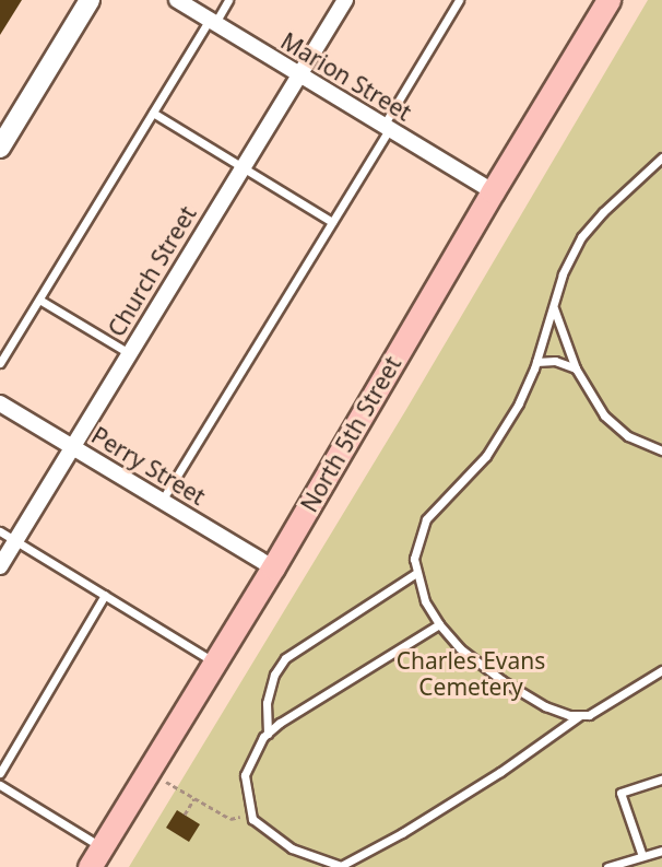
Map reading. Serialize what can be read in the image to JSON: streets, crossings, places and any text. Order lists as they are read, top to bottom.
{
  "streets": {
    "main road": ["North 5th Street"],
    "street": ["Marion Street", "Church Street", "Perry Street"]
  },
  "crossings": [
    ["Marion Street", "Church Street"],
    ["Marion Street", "North 5th Street"],
    ["Church Street", "Perry Street"],
    ["North 5th Street", "Perry Street"]
  ],
  "parks": ["Charles Evans Cemetery"]
}
